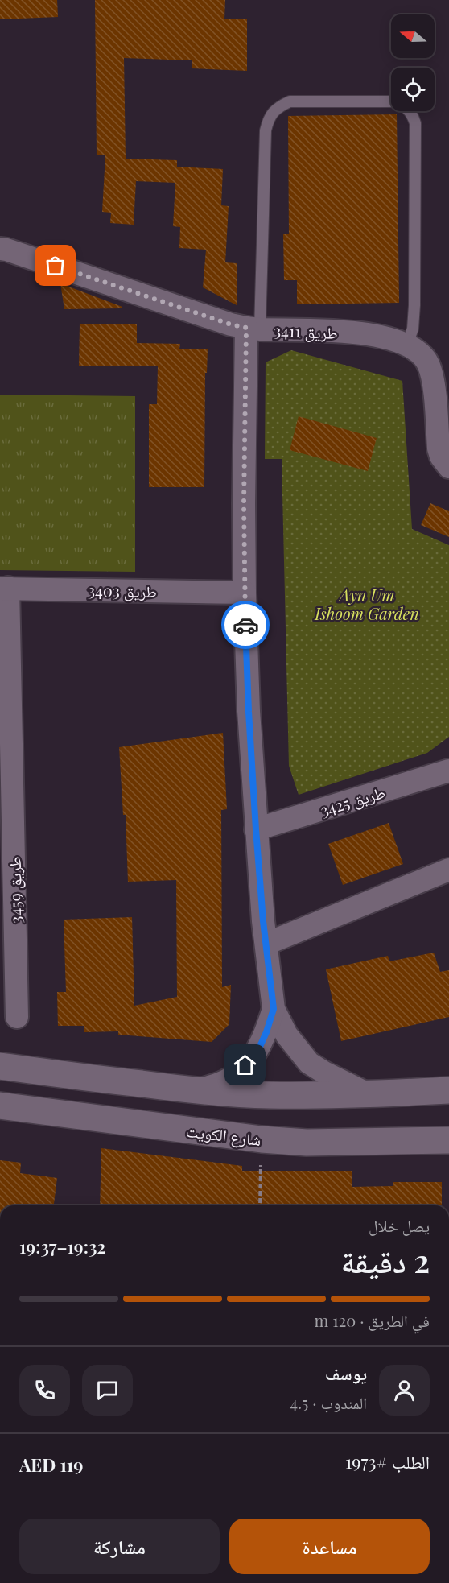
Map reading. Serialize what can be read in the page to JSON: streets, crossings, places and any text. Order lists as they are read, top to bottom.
{
  "streets": {
    "main road": ["شارع الكويت"],
    "street": [
      "طريق 3411",
      "طريق 3403",
      "طريق 3425",
      "طريق 3459"
    ]
  },
  "crossings": [
    ["طريق 3403", "طريق 3459"]
  ],
  "parks": ["Ayn Um Ishoom Garden"],
  "north": "left",
  "page": {
    "heading": ["2 دقيقة", "يصل خلال", "19:32–19:37"],
    "panel": [
      "يوسف",
      "المندوب · 4.5",
      "الطلب #1973",
      "AED 119"
    ],
    "bar": "في الطريق · 120 m",
    "buttons": ["مساعدة", "مشاركة"]
  }
}
